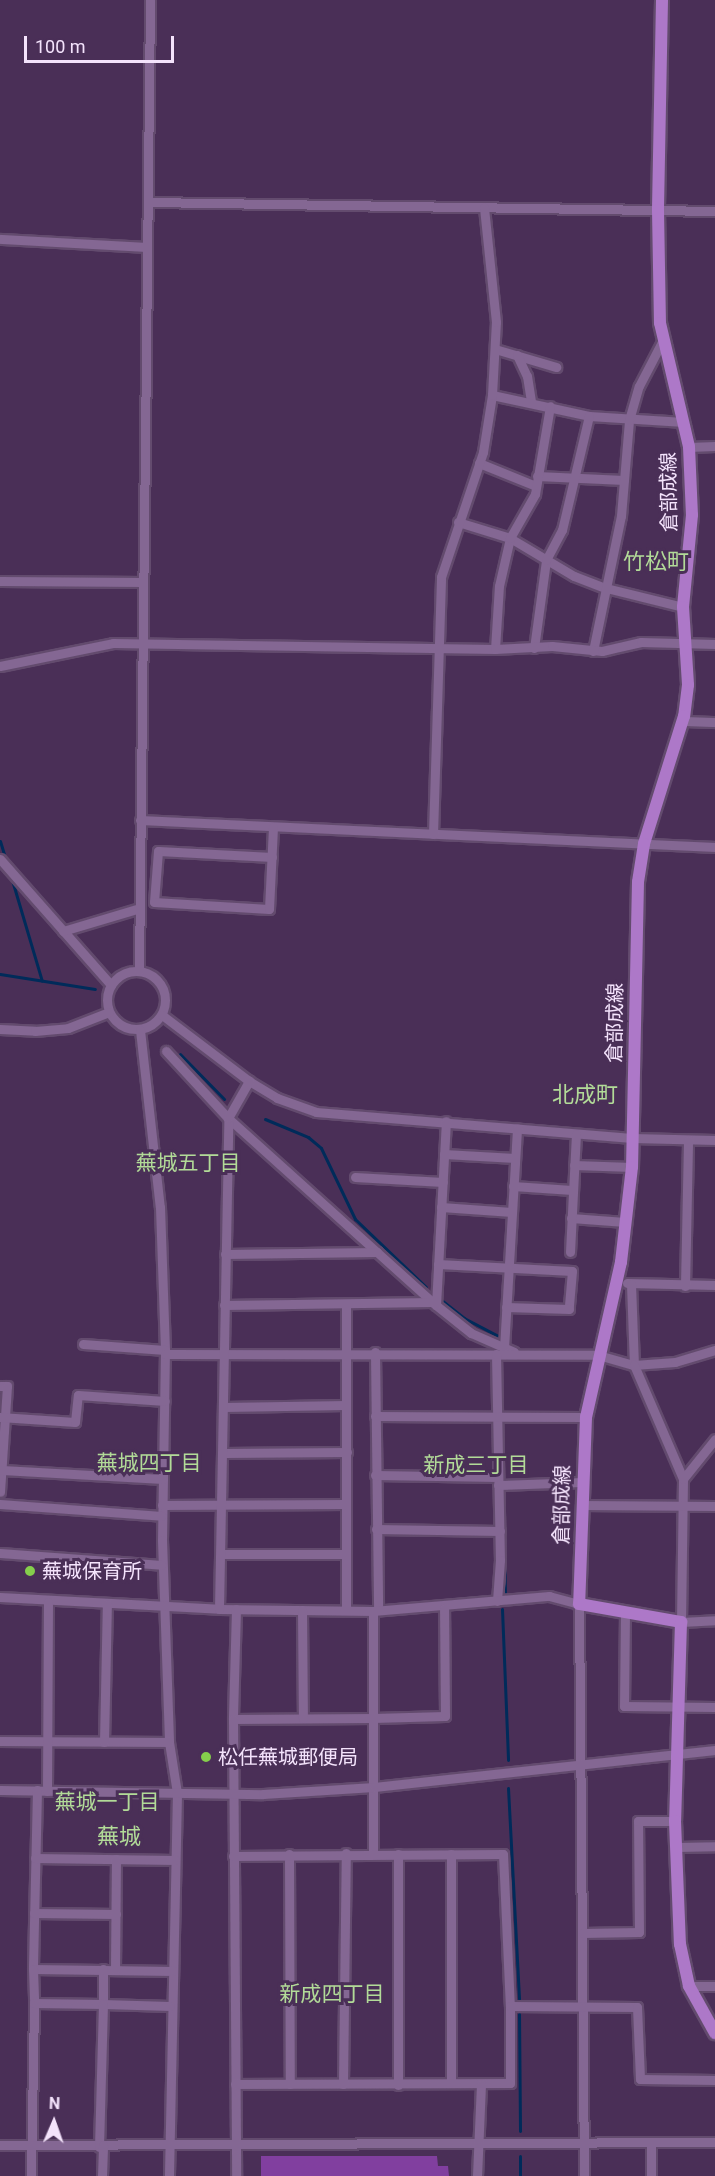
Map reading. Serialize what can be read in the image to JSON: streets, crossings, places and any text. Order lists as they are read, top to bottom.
{
  "streets": {
    "main road": ["倉部成線"]
  },
  "districts": [
    "竹松町",
    "北成町",
    "蕪城五丁目",
    "蕪城四丁目",
    "新成三丁目",
    "蕪城一丁目",
    "蕪城",
    "新成四丁目"
  ],
  "places": ["蕪城保育所", "松任蕪城郵便局"],
  "scale_bar": "100 m",
  "north": "top"
}
